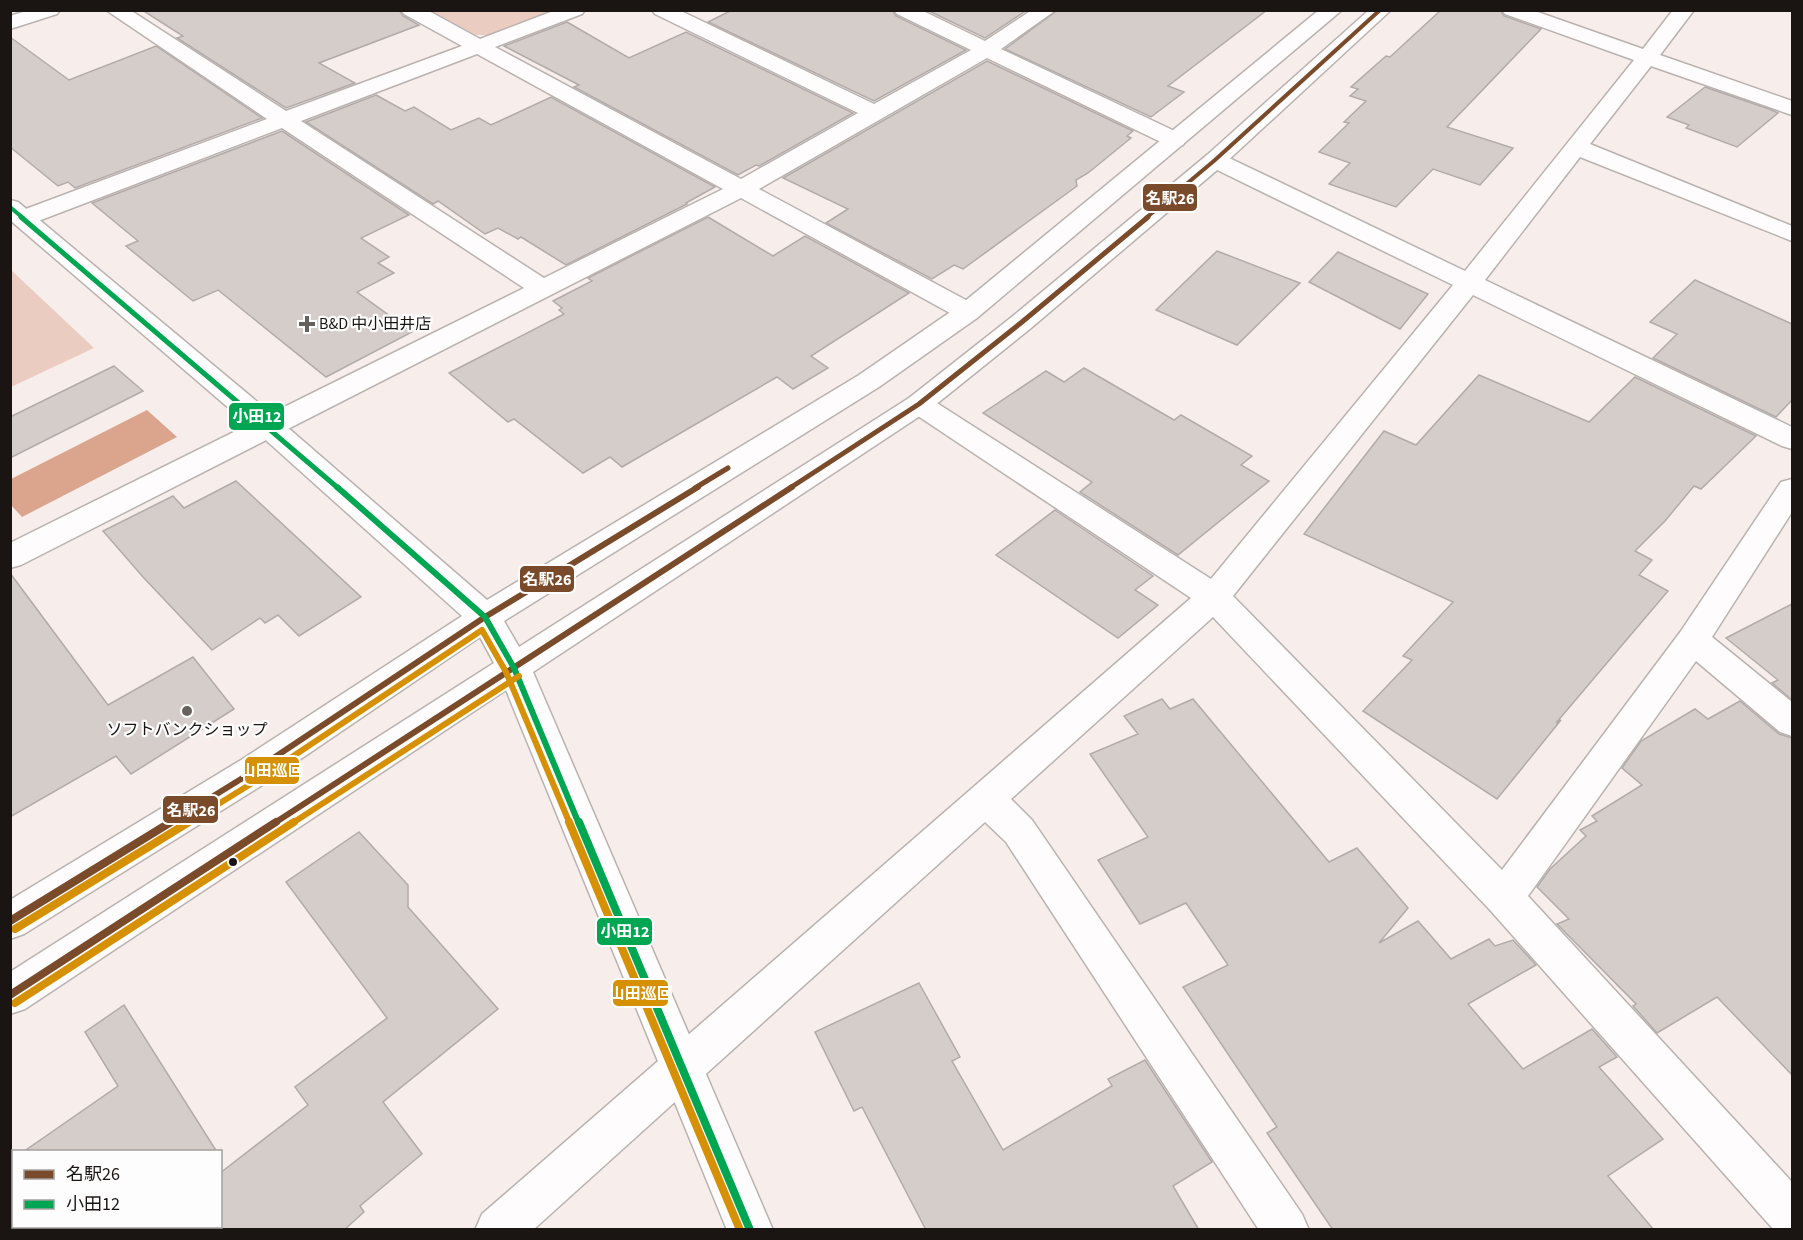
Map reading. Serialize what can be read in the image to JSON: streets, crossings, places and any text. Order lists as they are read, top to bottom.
{
  "places": {
    "health": ["B&D 中小田井店"],
    "other": ["ソフトバンクショップ"]
  },
  "lines": ["transit line 名駅26", "transit line 小田12", "transit line 山田巡回"],
  "legend": ["名駅26", "小田12"]
}
